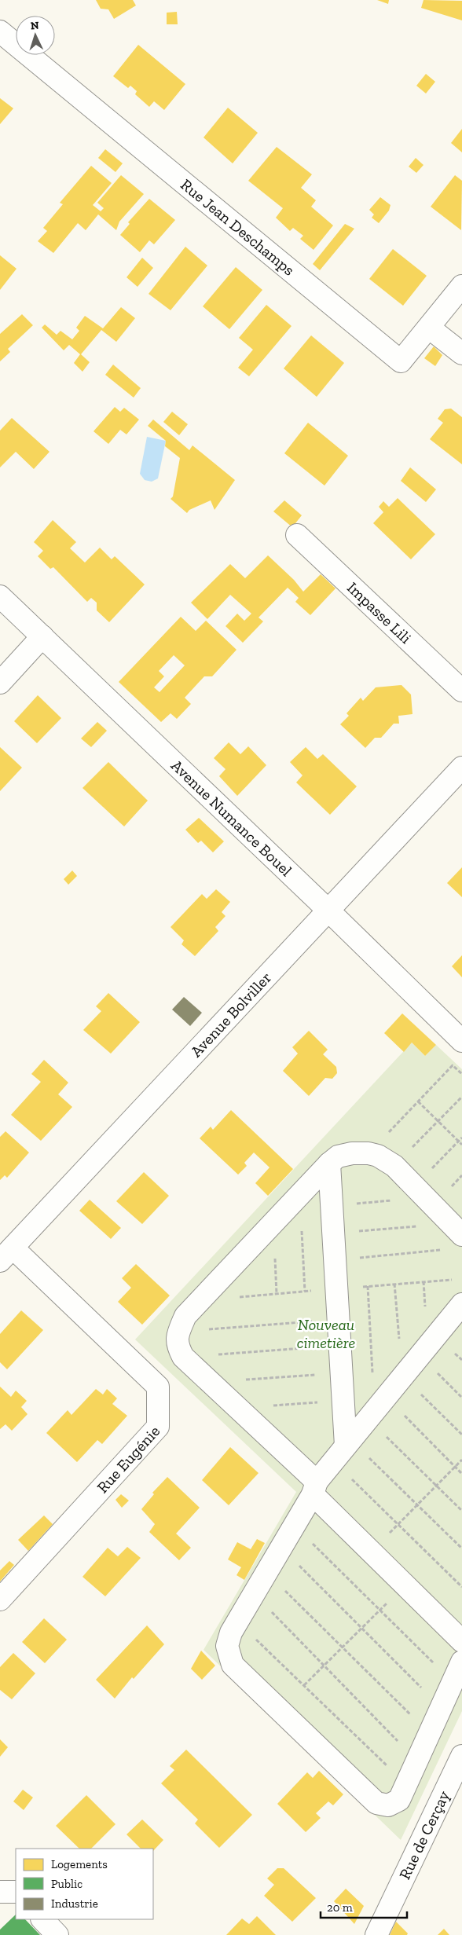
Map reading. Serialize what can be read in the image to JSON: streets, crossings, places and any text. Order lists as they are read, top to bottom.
{
  "streets": {
    "street": [
      "Rue Jean Deschamps",
      "Impasse Lili",
      "Avenue Numance Bouel",
      "Avenue Bolviller",
      "Rue Eugénie",
      "Rue de Cerçay"
    ]
  },
  "crossings": [
    ["Avenue Numance Bouel", "Avenue Bolviller"],
    ["Avenue Bolviller", "Rue Eugénie"]
  ],
  "parks": ["Nouveau cimetière"],
  "legend": ["Logements", "Public", "Industrie"],
  "scale_bar": "20 m",
  "north": "top"
}
